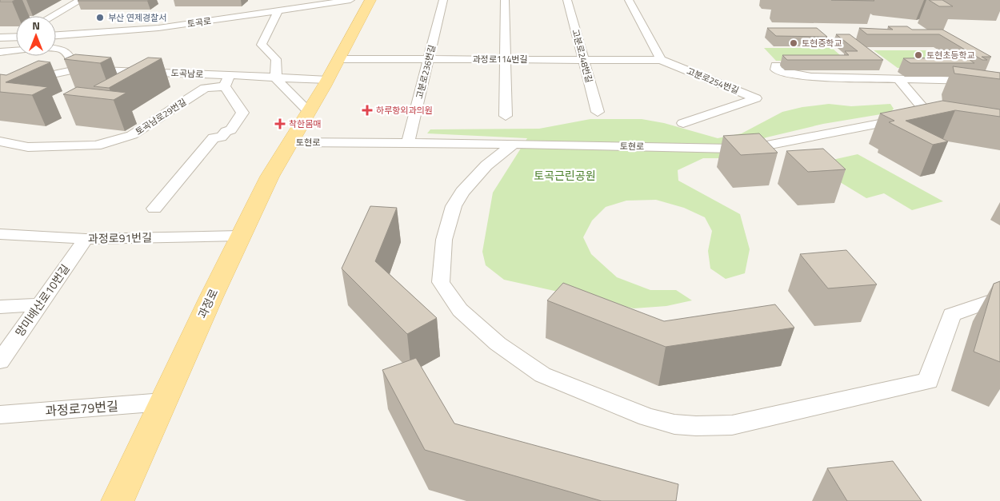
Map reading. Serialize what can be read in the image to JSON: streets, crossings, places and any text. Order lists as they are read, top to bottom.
{
  "streets": {
    "main road": ["과정로"],
    "street": [
      "토곡로",
      "고분로248번길",
      "과정로114번길",
      "고분로236번길",
      "도곡남로",
      "고분로254번길",
      "토곡남로29번길",
      "토현로",
      "과정로91번길",
      "망미배산로10번길",
      "과정로79번길"
    ]
  },
  "crossings": [
    ["고분로248번길", "과정로114번길"],
    ["과정로114번길", "고분로236번길"],
    ["과정로114번길", "고분로254번길"],
    ["과정로114번길", "과정로"],
    ["고분로236번길", "토현로"],
    ["도곡남로", "토곡남로29번길"],
    ["도곡남로", "과정로"],
    ["토현로", "과정로"],
    ["과정로91번길", "망미배산로10번길"],
    ["과정로91번길", "과정로"],
    ["과정로", "과정로79번길"]
  ],
  "parks": ["토곡근린공원"],
  "places": {
    "other": ["부산 연제경찰서", "토현중학교", "토현초등학교"],
    "health": ["하루항외과의원", "착한몸매"]
  },
  "north": "top"
}
